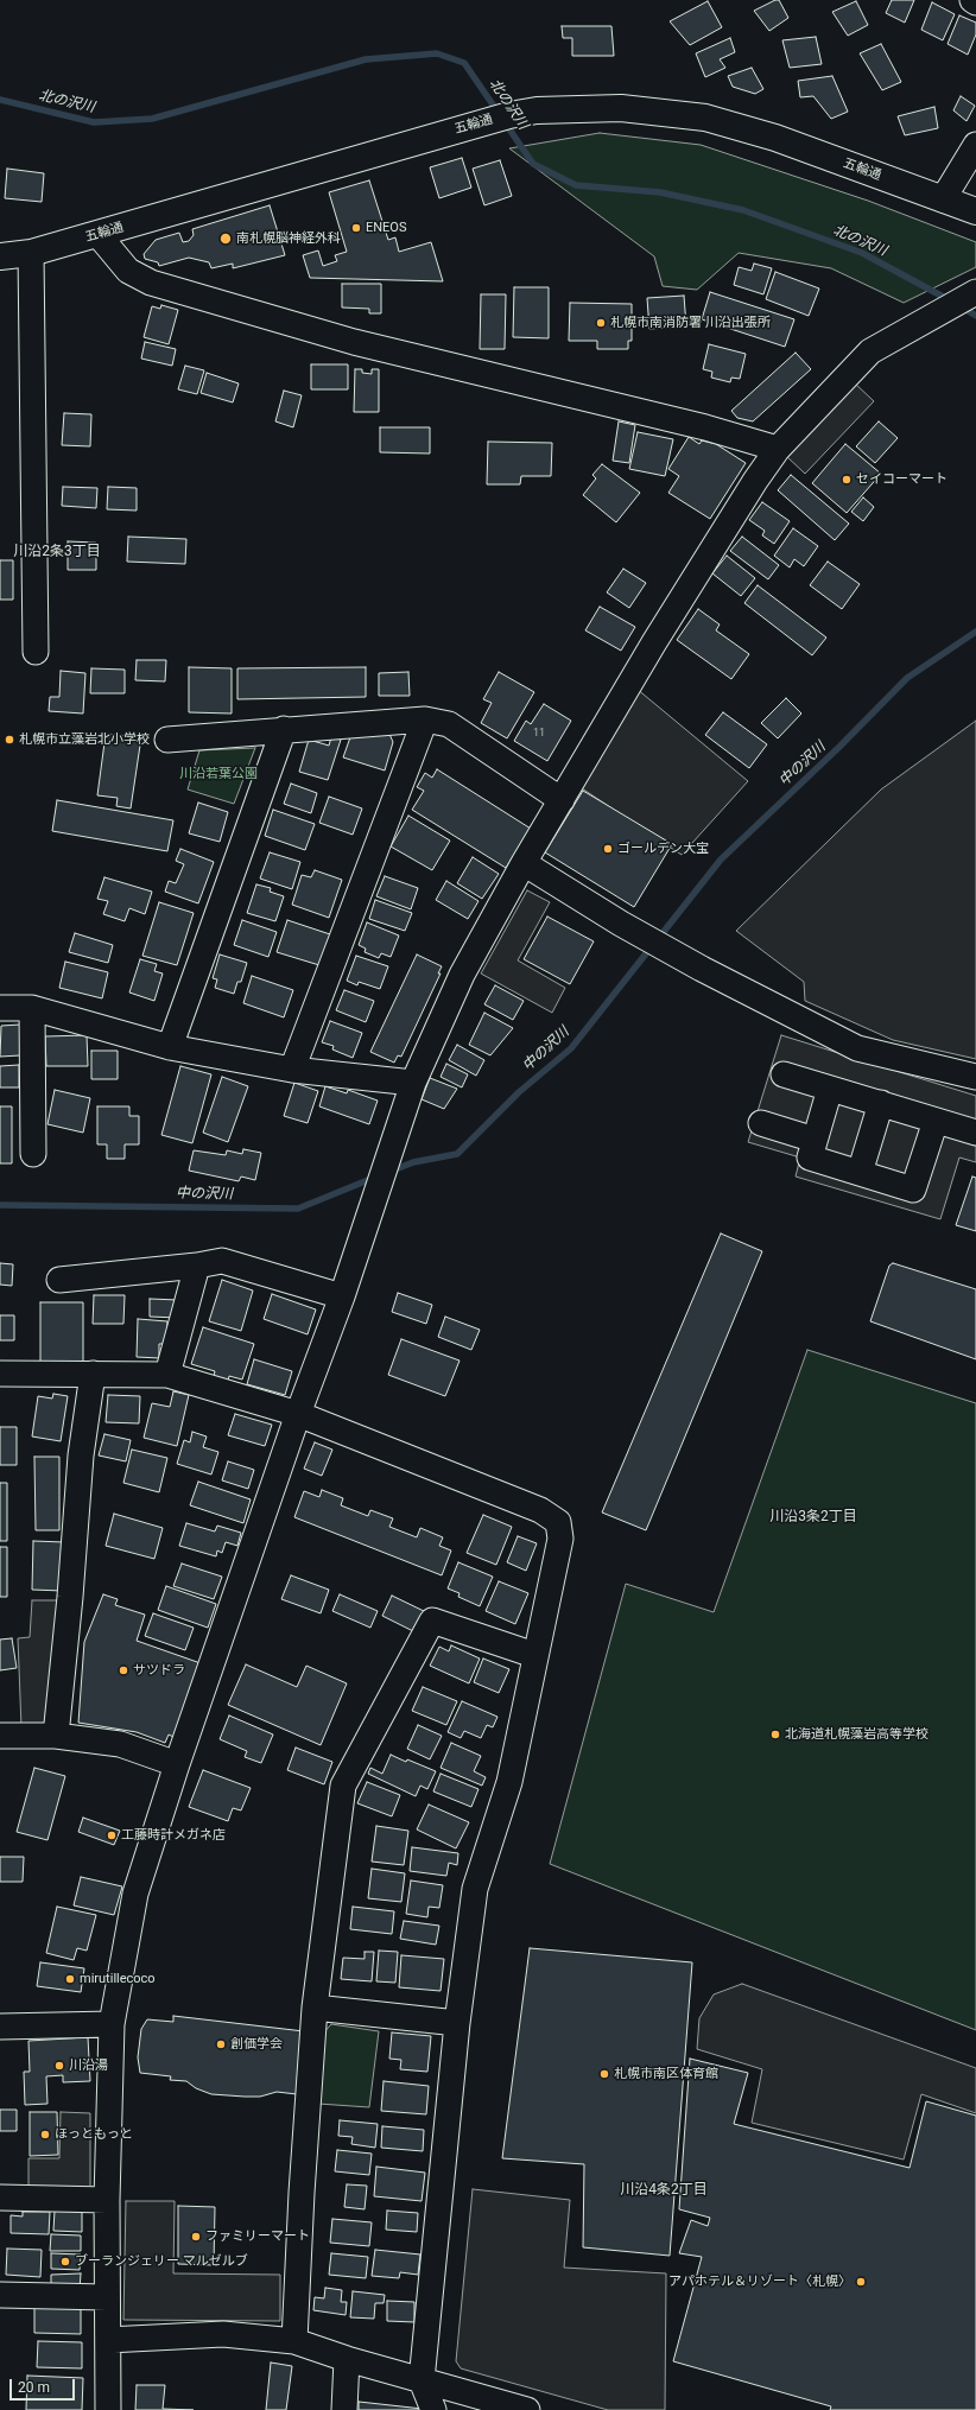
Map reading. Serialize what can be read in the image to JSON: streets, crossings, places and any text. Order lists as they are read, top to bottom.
{
  "streets": {
    "main road": ["五輪通"]
  },
  "districts": ["川沿2条3丁目", "川沿3条2丁目", "川沿4条2丁目"],
  "water": ["北の沢川", "中の沢川"],
  "parks": ["川沿若葉公園"],
  "places": [
    "ENEOS",
    "南札幌脳神経外科",
    "札幌市南消防署 川沿出張所",
    "セイコーマート",
    "札幌市立藻岩北小学校",
    "ゴールデン大宝",
    "サツドラ",
    "北海道札幌藻岩高等学校",
    "工藤時計メガネ店",
    "mirutillecoco",
    "創価学会",
    "川沿湯",
    "札幌市南区体育館",
    "ほっともっと",
    "ファミリーマート",
    "ブーランジェリー マルゼルブ",
    "アパホテル＆リゾート〈札幌〉"
  ],
  "house_numbers": ["11"],
  "scale_bar": "20 m"
}
